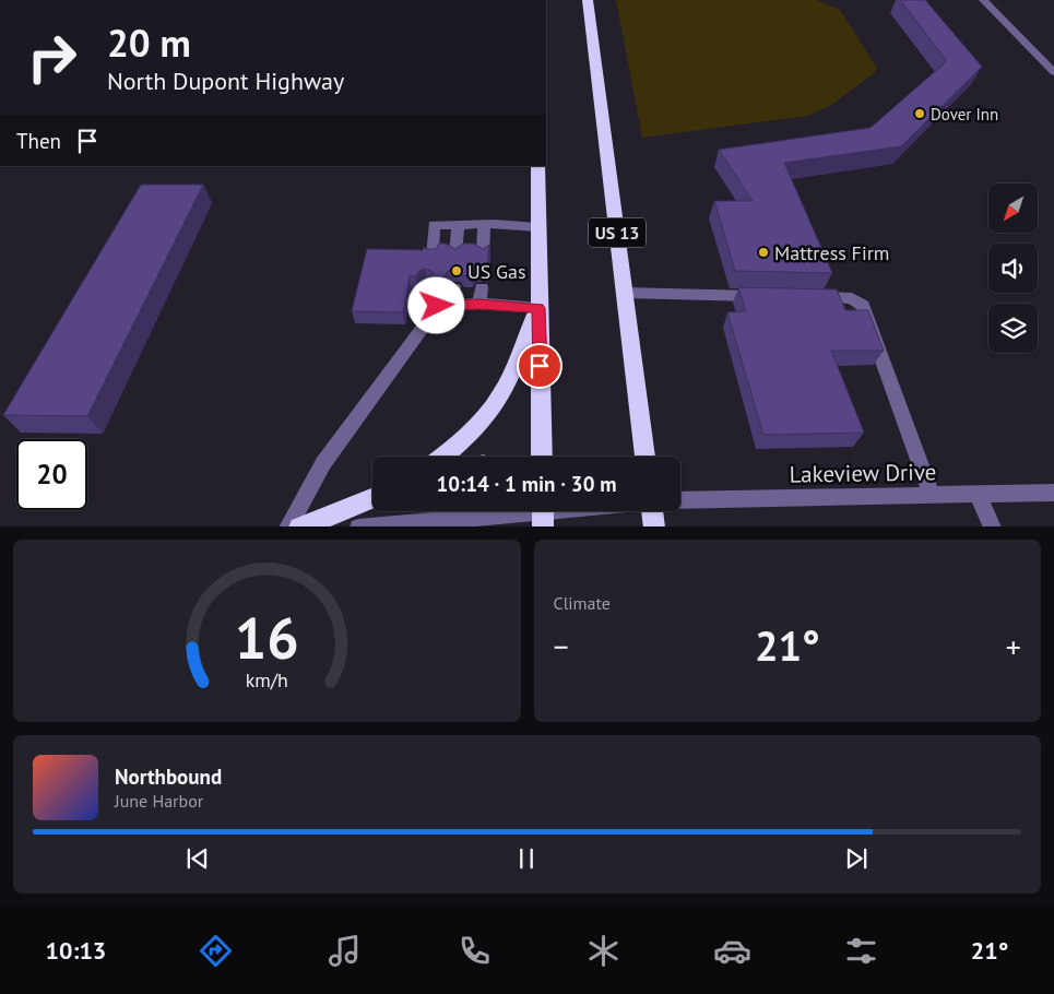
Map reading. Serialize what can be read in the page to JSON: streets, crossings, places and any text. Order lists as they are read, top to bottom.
{
  "streets": {
    "highway": ["US 13"],
    "street": ["Lakeview Drive"]
  },
  "places": ["Dover Inn", "Mattress Firm", "US Gas"],
  "north": "bottom left",
  "page": {
    "turn": ["20 m", "North Dupont Highway"],
    "then": "Then",
    "limit": "20",
    "trip": "10:14 · 1 min · 30 m",
    "tile": "Climate",
    "heat": ["−", "21°", "+"],
    "song": ["Northbound", "June Harbor"],
    "tabs": ["10:13", "21°"],
    "gauge": ["16", "km/h"]
  }
}
